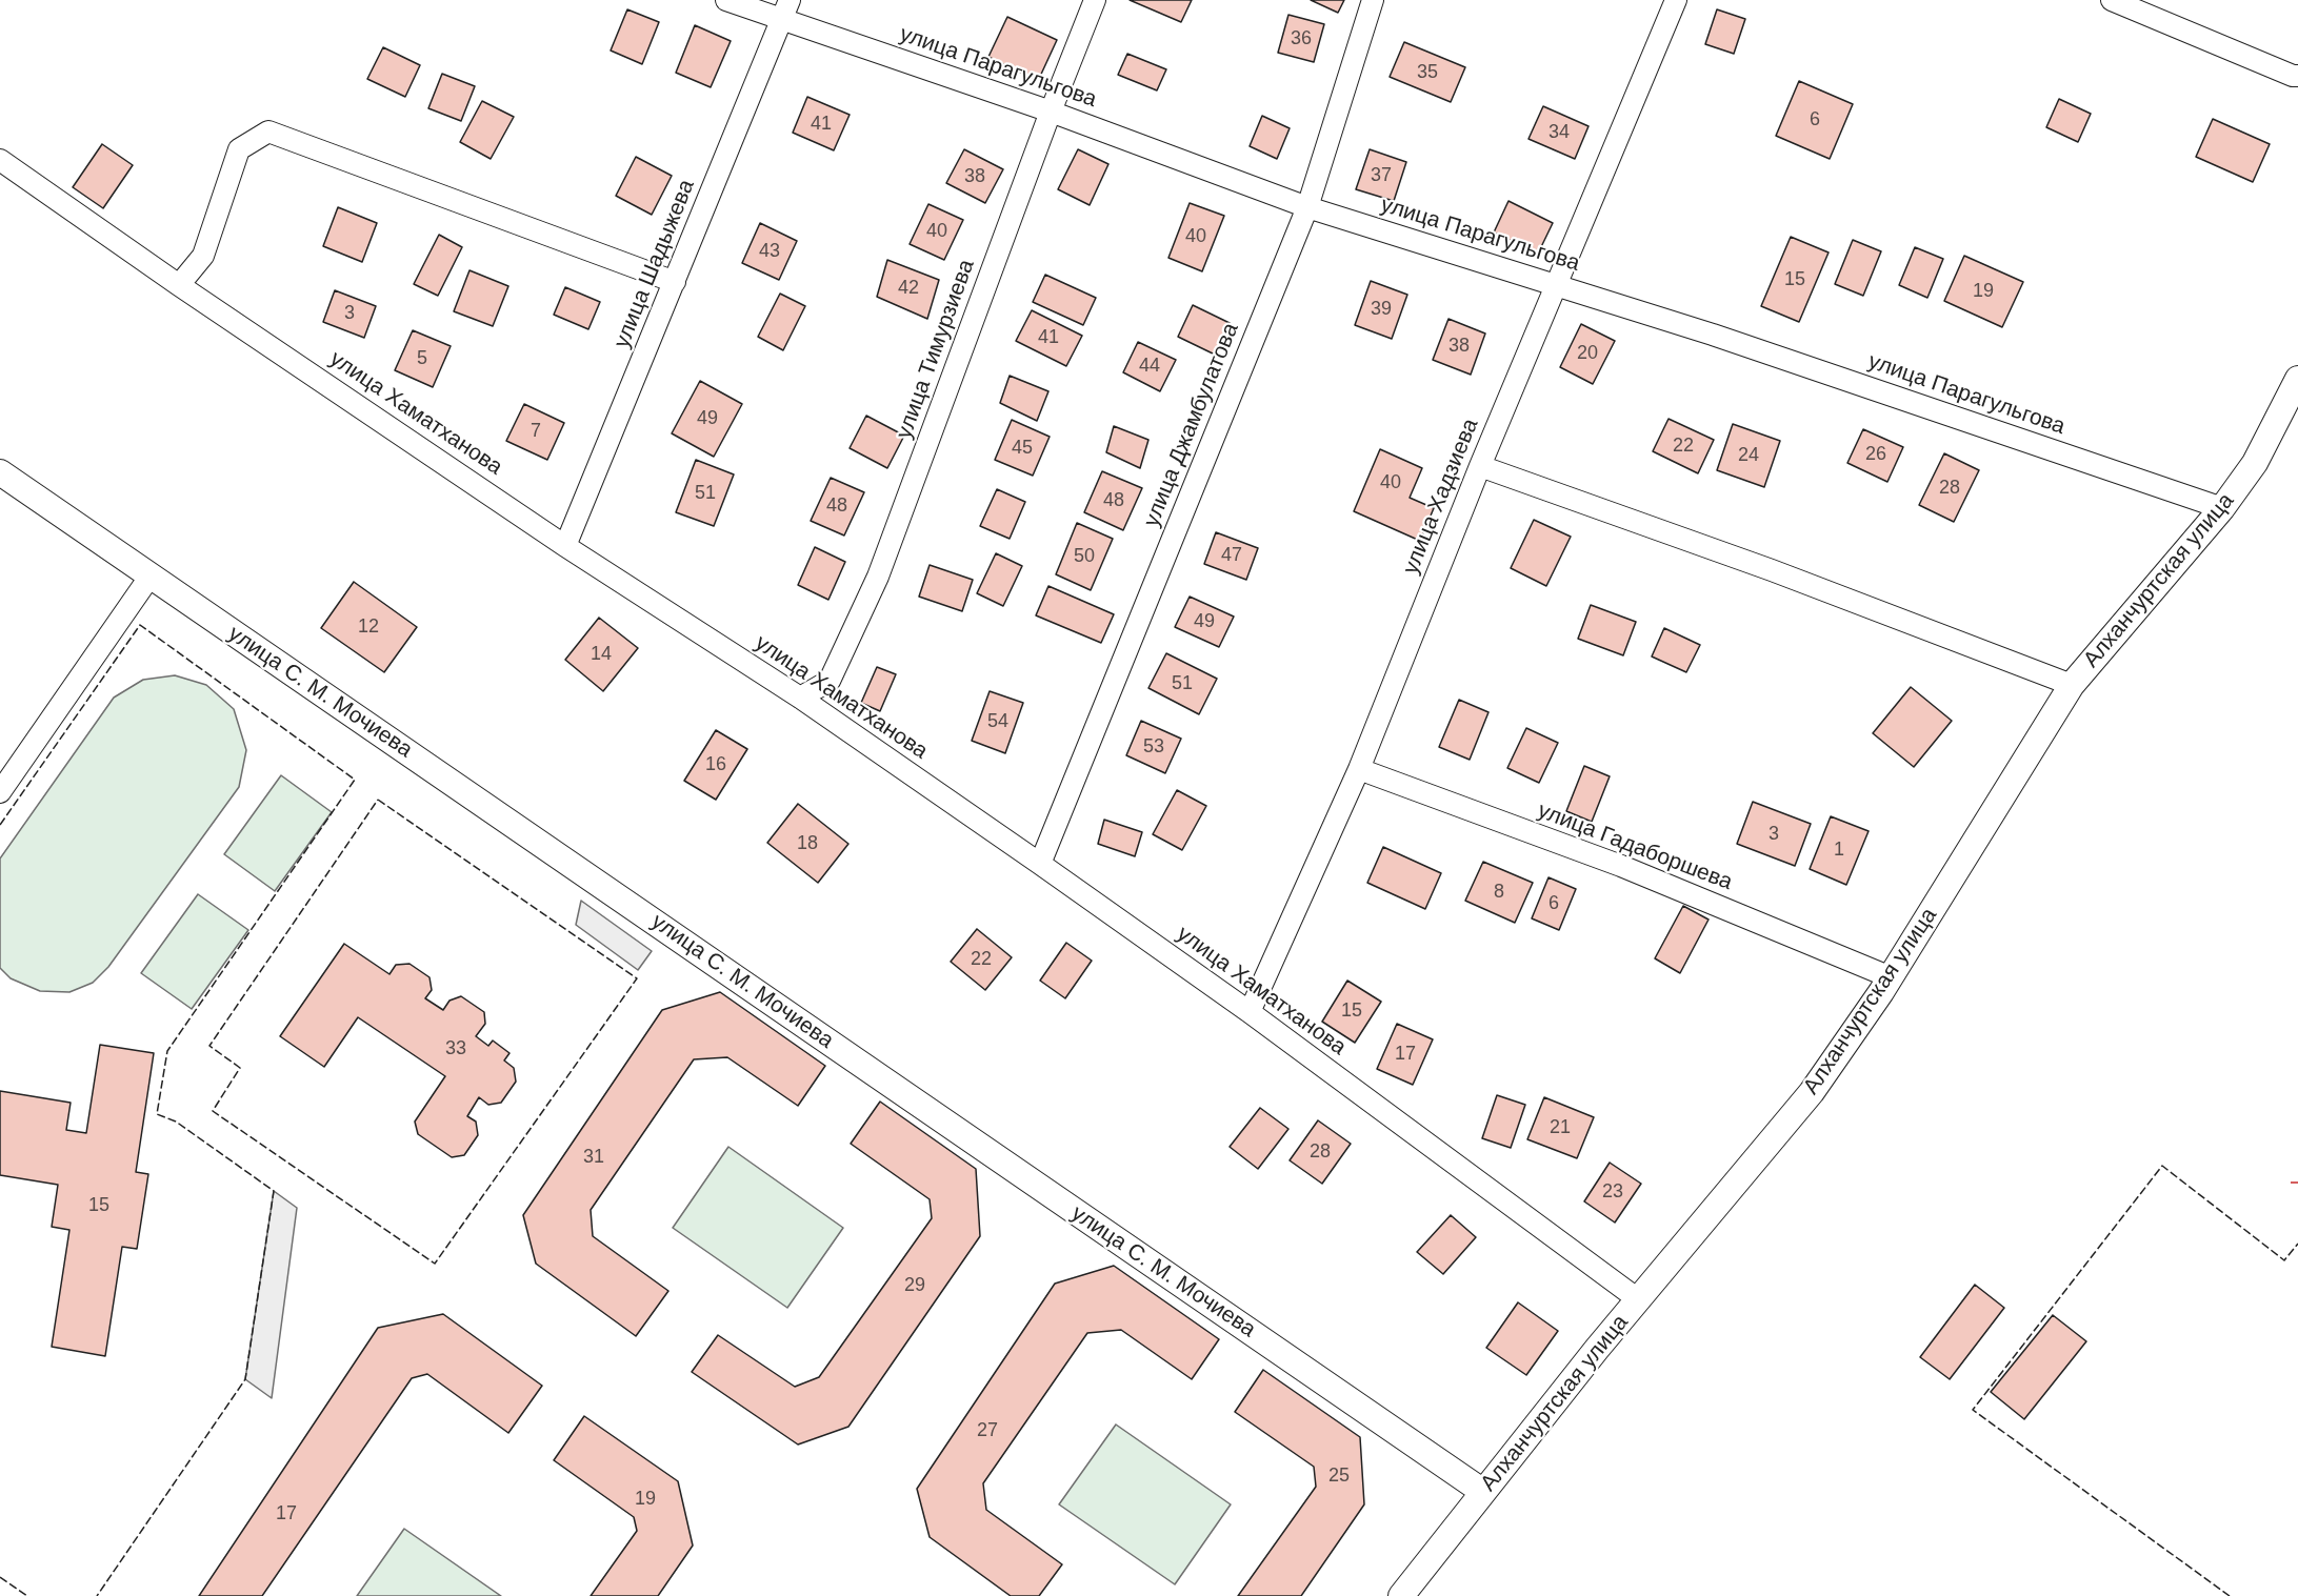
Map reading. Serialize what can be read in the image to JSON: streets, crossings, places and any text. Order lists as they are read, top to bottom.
{
  "streets": {
    "street": [
      "улица Парагульгова",
      "улица Шадыжева",
      "улица Тимурзиева",
      "улица Хаматханова",
      "улица Джамбулатова",
      "улица Хадзиева",
      "Алханчуртская улица",
      "улица С. М. Мочиева",
      "улица Гадаборшева"
    ]
  },
  "crossings": [
    ["улица Парагульгова", "улица Шадыжева"],
    ["улица Парагульгова", "улица Тимурзиева"],
    ["улица Парагульгова", "улица Джамбулатова"],
    ["улица Парагульгова", "улица Хадзиева"],
    ["улица Парагульгова", "Алханчуртская улица"],
    ["улица Шадыжева", "улица Хаматханова"],
    ["улица Тимурзиева", "улица Хаматханова"],
    ["улица Хаматханова", "улица Джамбулатова"],
    ["улица Хаматханова", "улица Хадзиева"],
    ["улица Хаматханова", "Алханчуртская улица"],
    ["улица Хадзиева", "улица Гадаборшева"],
    ["Алханчуртская улица", "улица С. М. Мочиева"],
    ["Алханчуртская улица", "улица Гадаборшева"]
  ],
  "house_numbers": [
    "36",
    "35",
    "6",
    "41",
    "34",
    "37",
    "38",
    "40",
    "40",
    "43",
    "15",
    "42",
    "19",
    "39",
    "3",
    "41",
    "38",
    "20",
    "5",
    "44",
    "49",
    "7",
    "22",
    "45",
    "26",
    "24",
    "40",
    "28",
    "51",
    "48",
    "48",
    "47",
    "50",
    "49",
    "12",
    "14",
    "51",
    "54",
    "53",
    "16",
    "3",
    "18",
    "1",
    "8",
    "6",
    "22",
    "15",
    "33",
    "17",
    "21",
    "28",
    "31",
    "23",
    "15",
    "29",
    "27",
    "25",
    "19",
    "17"
  ]
}
